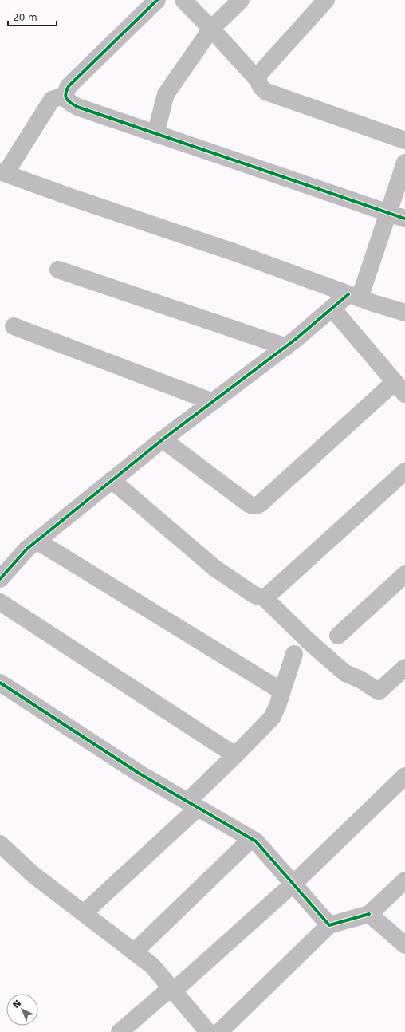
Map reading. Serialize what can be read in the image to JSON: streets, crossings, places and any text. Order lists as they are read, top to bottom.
{
  "scale_bar": "20 m",
  "north": "top left"
}
